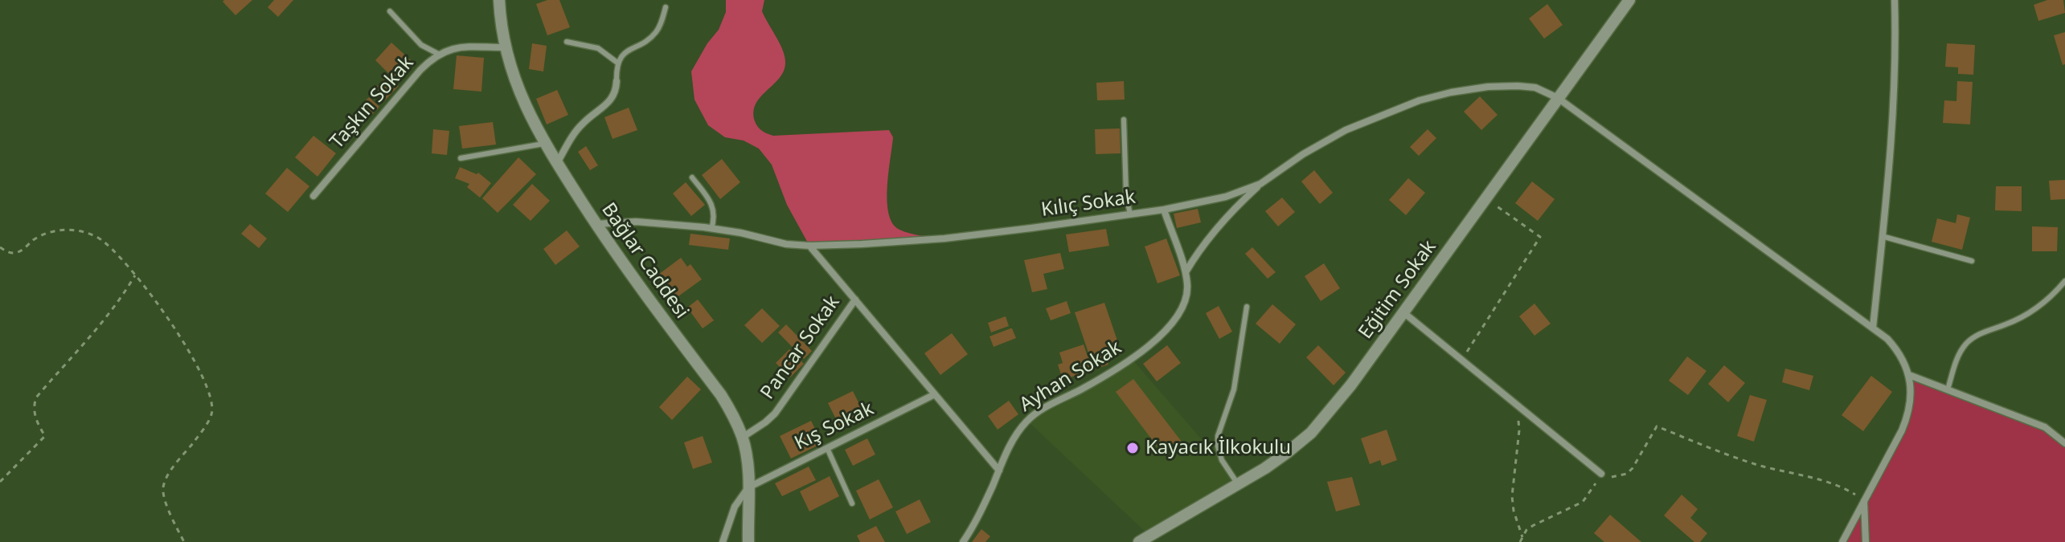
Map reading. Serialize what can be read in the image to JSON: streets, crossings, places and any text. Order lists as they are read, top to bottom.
{
  "streets": {
    "street": [
      "Taşkın Sokak",
      "Kılıç Sokak",
      "Bağlar Caddesi",
      "Eğitim Sokak",
      "Pancar Sokak",
      "Ayhan Sokak",
      "Kış Sokak"
    ]
  },
  "crossings": [
    ["Taşkın Sokak", "Bağlar Caddesi"],
    ["Kılıç Sokak", "Bağlar Caddesi"],
    ["Kılıç Sokak", "Eğitim Sokak"],
    ["Kılıç Sokak", "Ayhan Sokak"],
    ["Bağlar Caddesi", "Pancar Sokak"],
    ["Bağlar Caddesi", "Kış Sokak"]
  ],
  "places": ["Kayacık İlkokulu"]
}
